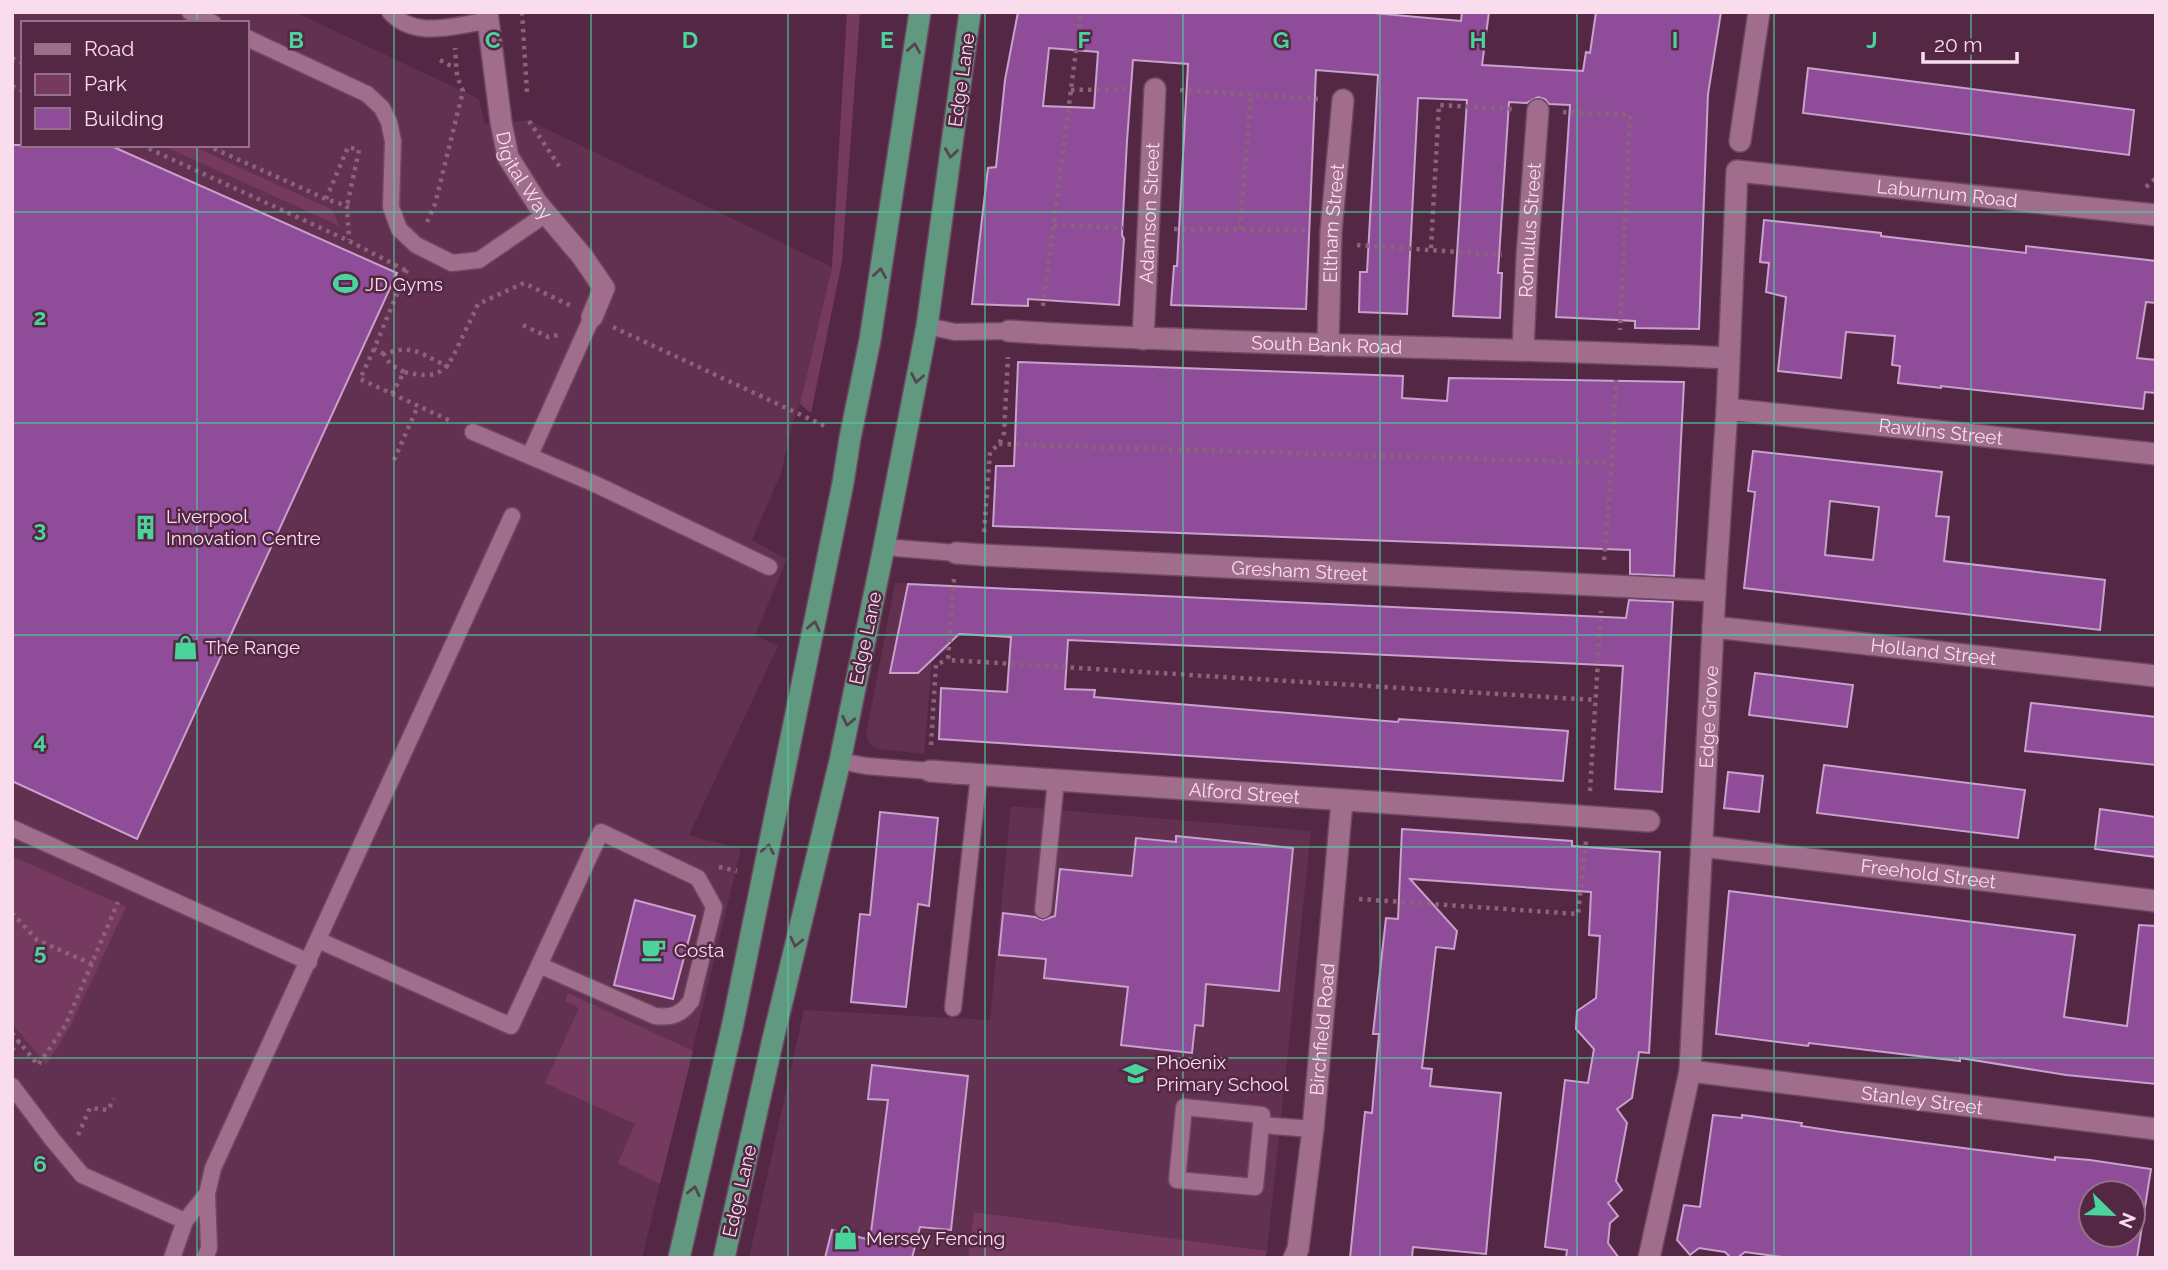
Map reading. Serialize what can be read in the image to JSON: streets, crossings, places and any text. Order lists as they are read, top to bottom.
{
  "streets": {
    "highway": ["Edge Lane"],
    "street": [
      "Digital Way",
      "Laburnum Road",
      "Adamson Street",
      "Eltham Street",
      "Romulus Street",
      "South Bank Road",
      "Rawlins Street",
      "Gresham Street",
      "Holland Street",
      "Edge Grove",
      "Alford Street",
      "Freehold Street",
      "Birchfield Road",
      "Stanley Street"
    ]
  },
  "crossings": [
    ["Edge Lane", "South Bank Road"],
    ["Edge Lane", "Gresham Street"],
    ["Edge Lane", "Alford Street"],
    ["Laburnum Road", "Edge Grove"],
    ["Adamson Street", "South Bank Road"],
    ["Eltham Street", "South Bank Road"],
    ["Romulus Street", "South Bank Road"],
    ["South Bank Road", "Edge Grove"],
    ["Rawlins Street", "Edge Grove"],
    ["Gresham Street", "Edge Grove"],
    ["Holland Street", "Edge Grove"],
    ["Edge Grove", "Freehold Street"],
    ["Edge Grove", "Stanley Street"],
    ["Alford Street", "Birchfield Road"]
  ],
  "places": {
    "sports": ["JD Gyms"],
    "building": ["Liverpool Innovation Centre"],
    "shop": ["The Range", "Mersey Fencing"],
    "cafe": ["Costa"],
    "school or university": ["Phoenix Primary School"]
  },
  "legend": ["Road", "Park", "Building"],
  "scale_bar": "20 m",
  "north": "bottom right",
  "grid": {
    "columns": [
      "B",
      "C",
      "D",
      "E",
      "F",
      "G",
      "H",
      "I",
      "J"
    ],
    "rows": [
      "2",
      "3",
      "4",
      "5",
      "6"
    ]
  }
}
